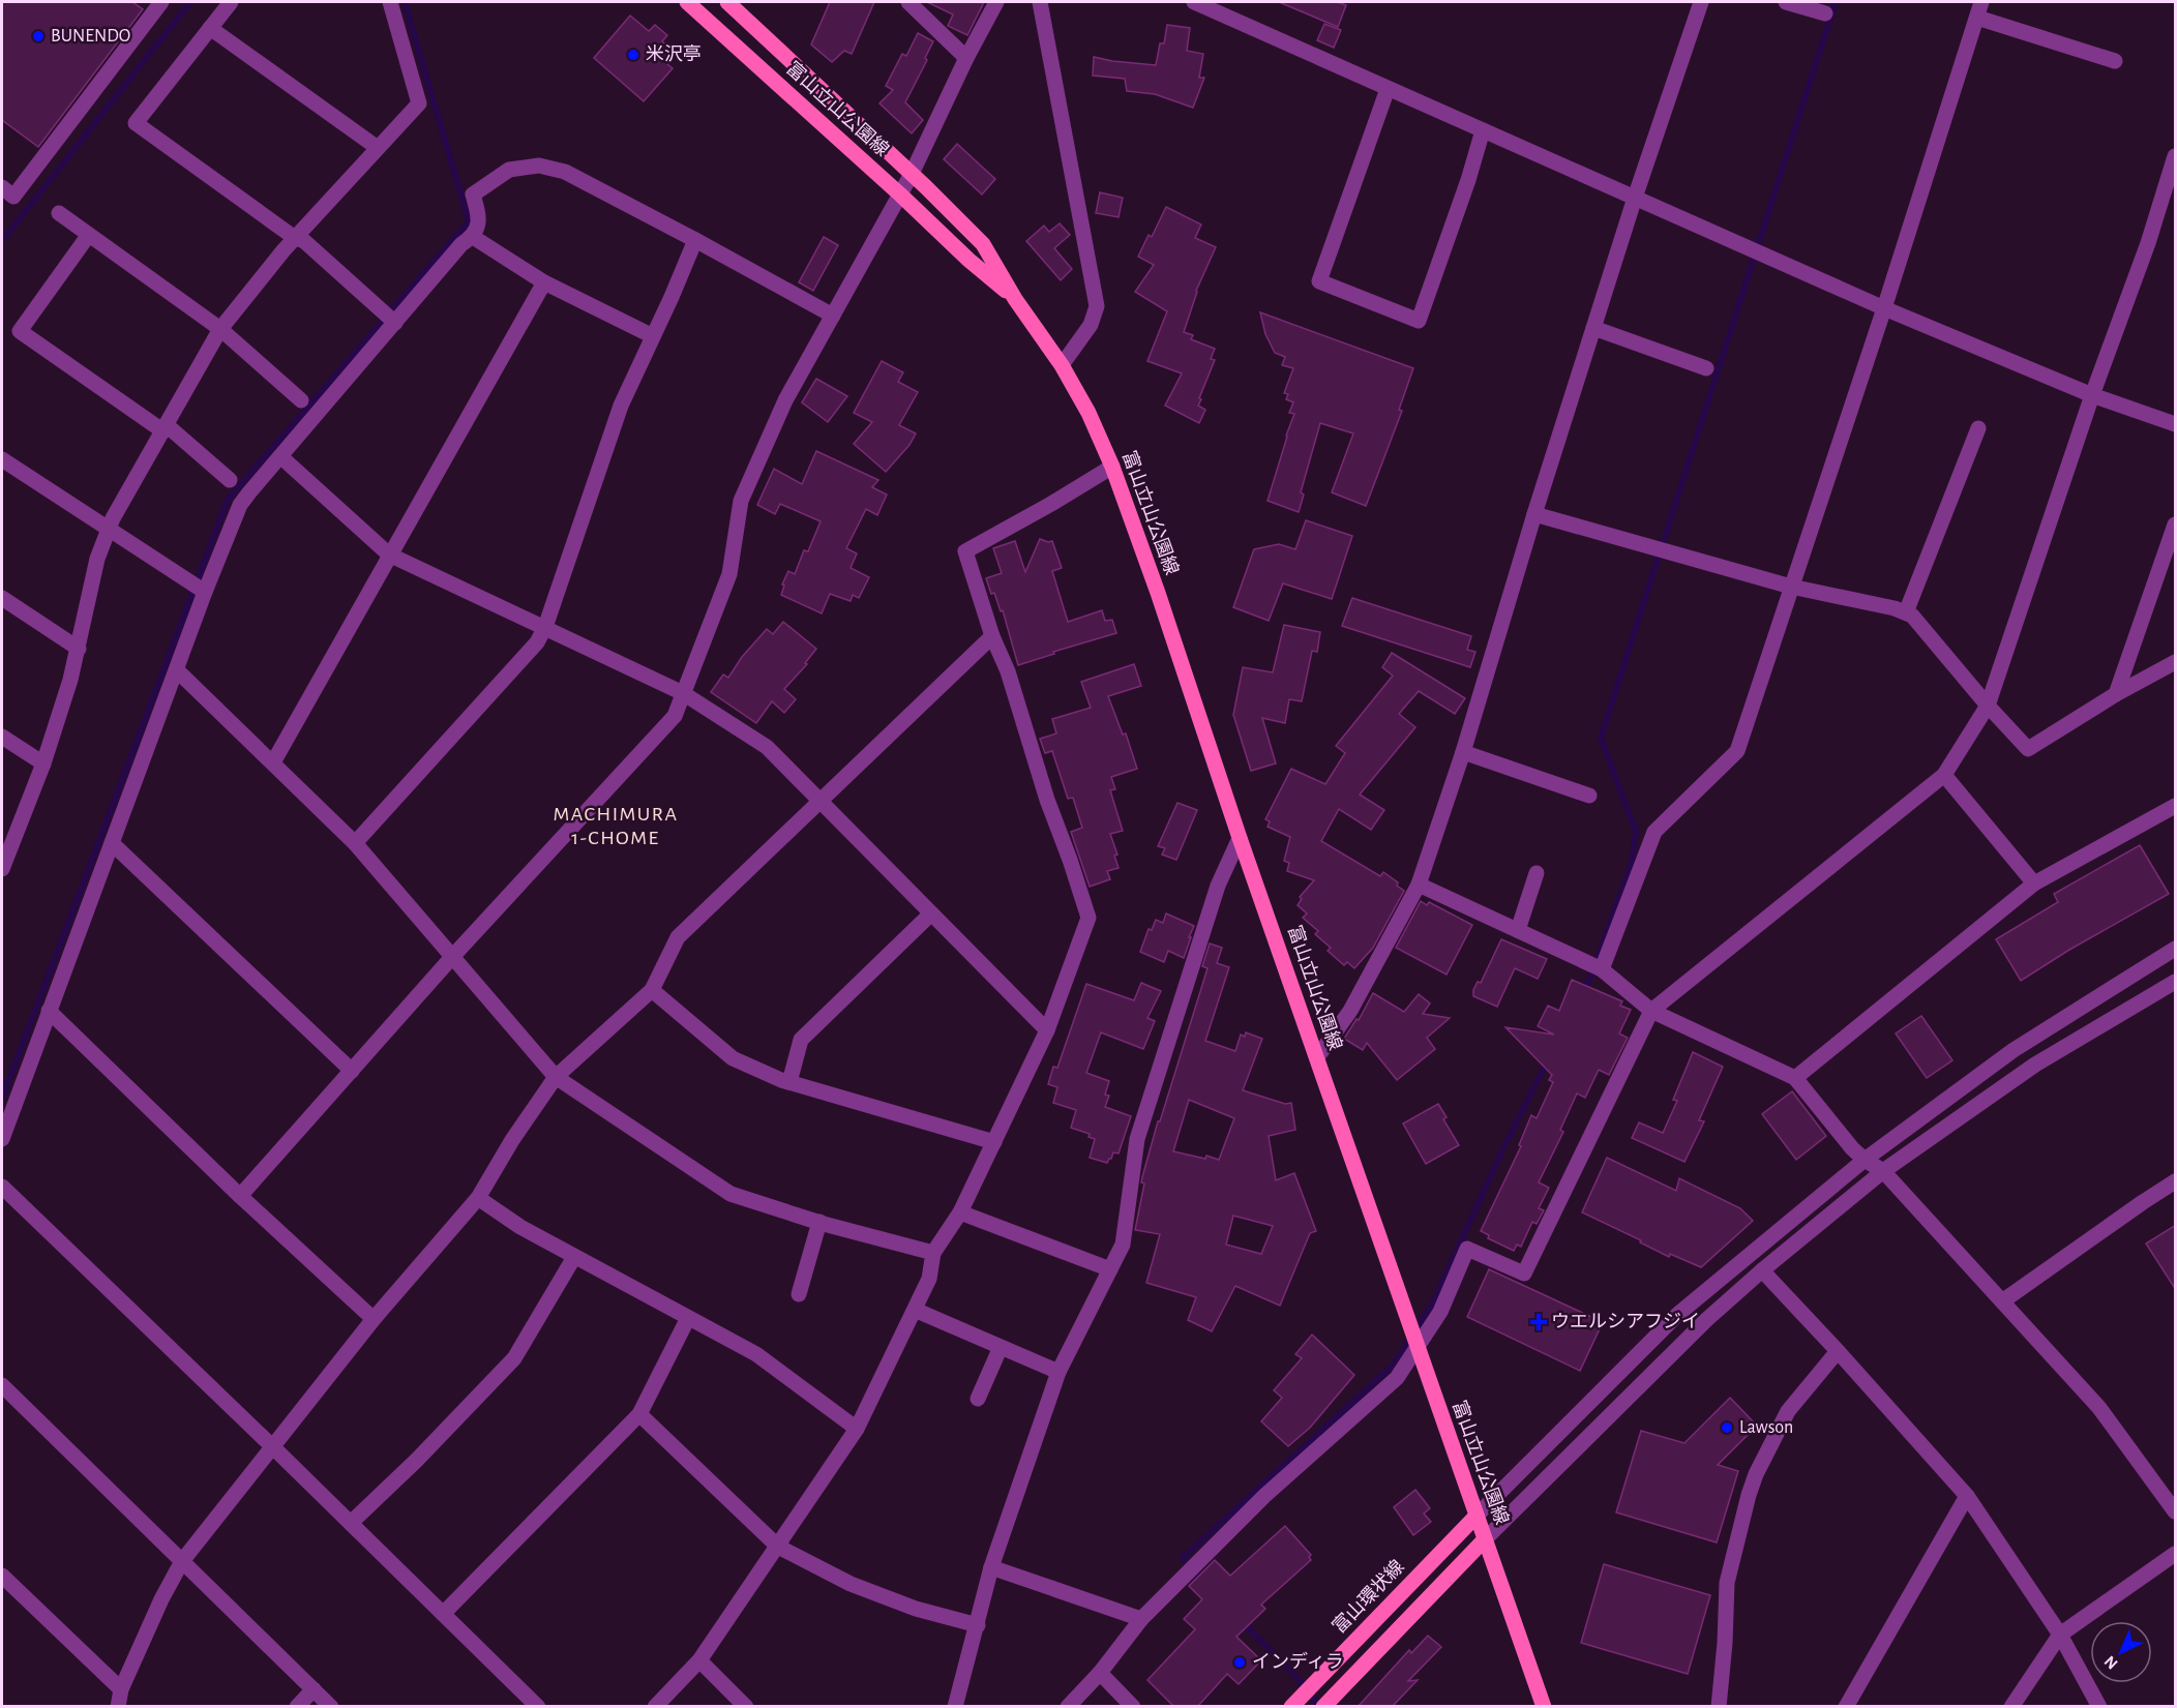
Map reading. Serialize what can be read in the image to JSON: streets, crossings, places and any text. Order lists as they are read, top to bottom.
{
  "streets": {
    "main road": ["富山立山公園線", "富山環状線"]
  },
  "crossings": [
    ["富山立山公園線", "富山環状線"]
  ],
  "districts": ["MACHIMURA 1-CHOME"],
  "places": {
    "other": [
      "BUNENDO",
      "米沢亭",
      "Lawson",
      "インディラ"
    ],
    "health": ["ウエルシアフジイ"]
  },
  "north": "bottom left"
}
